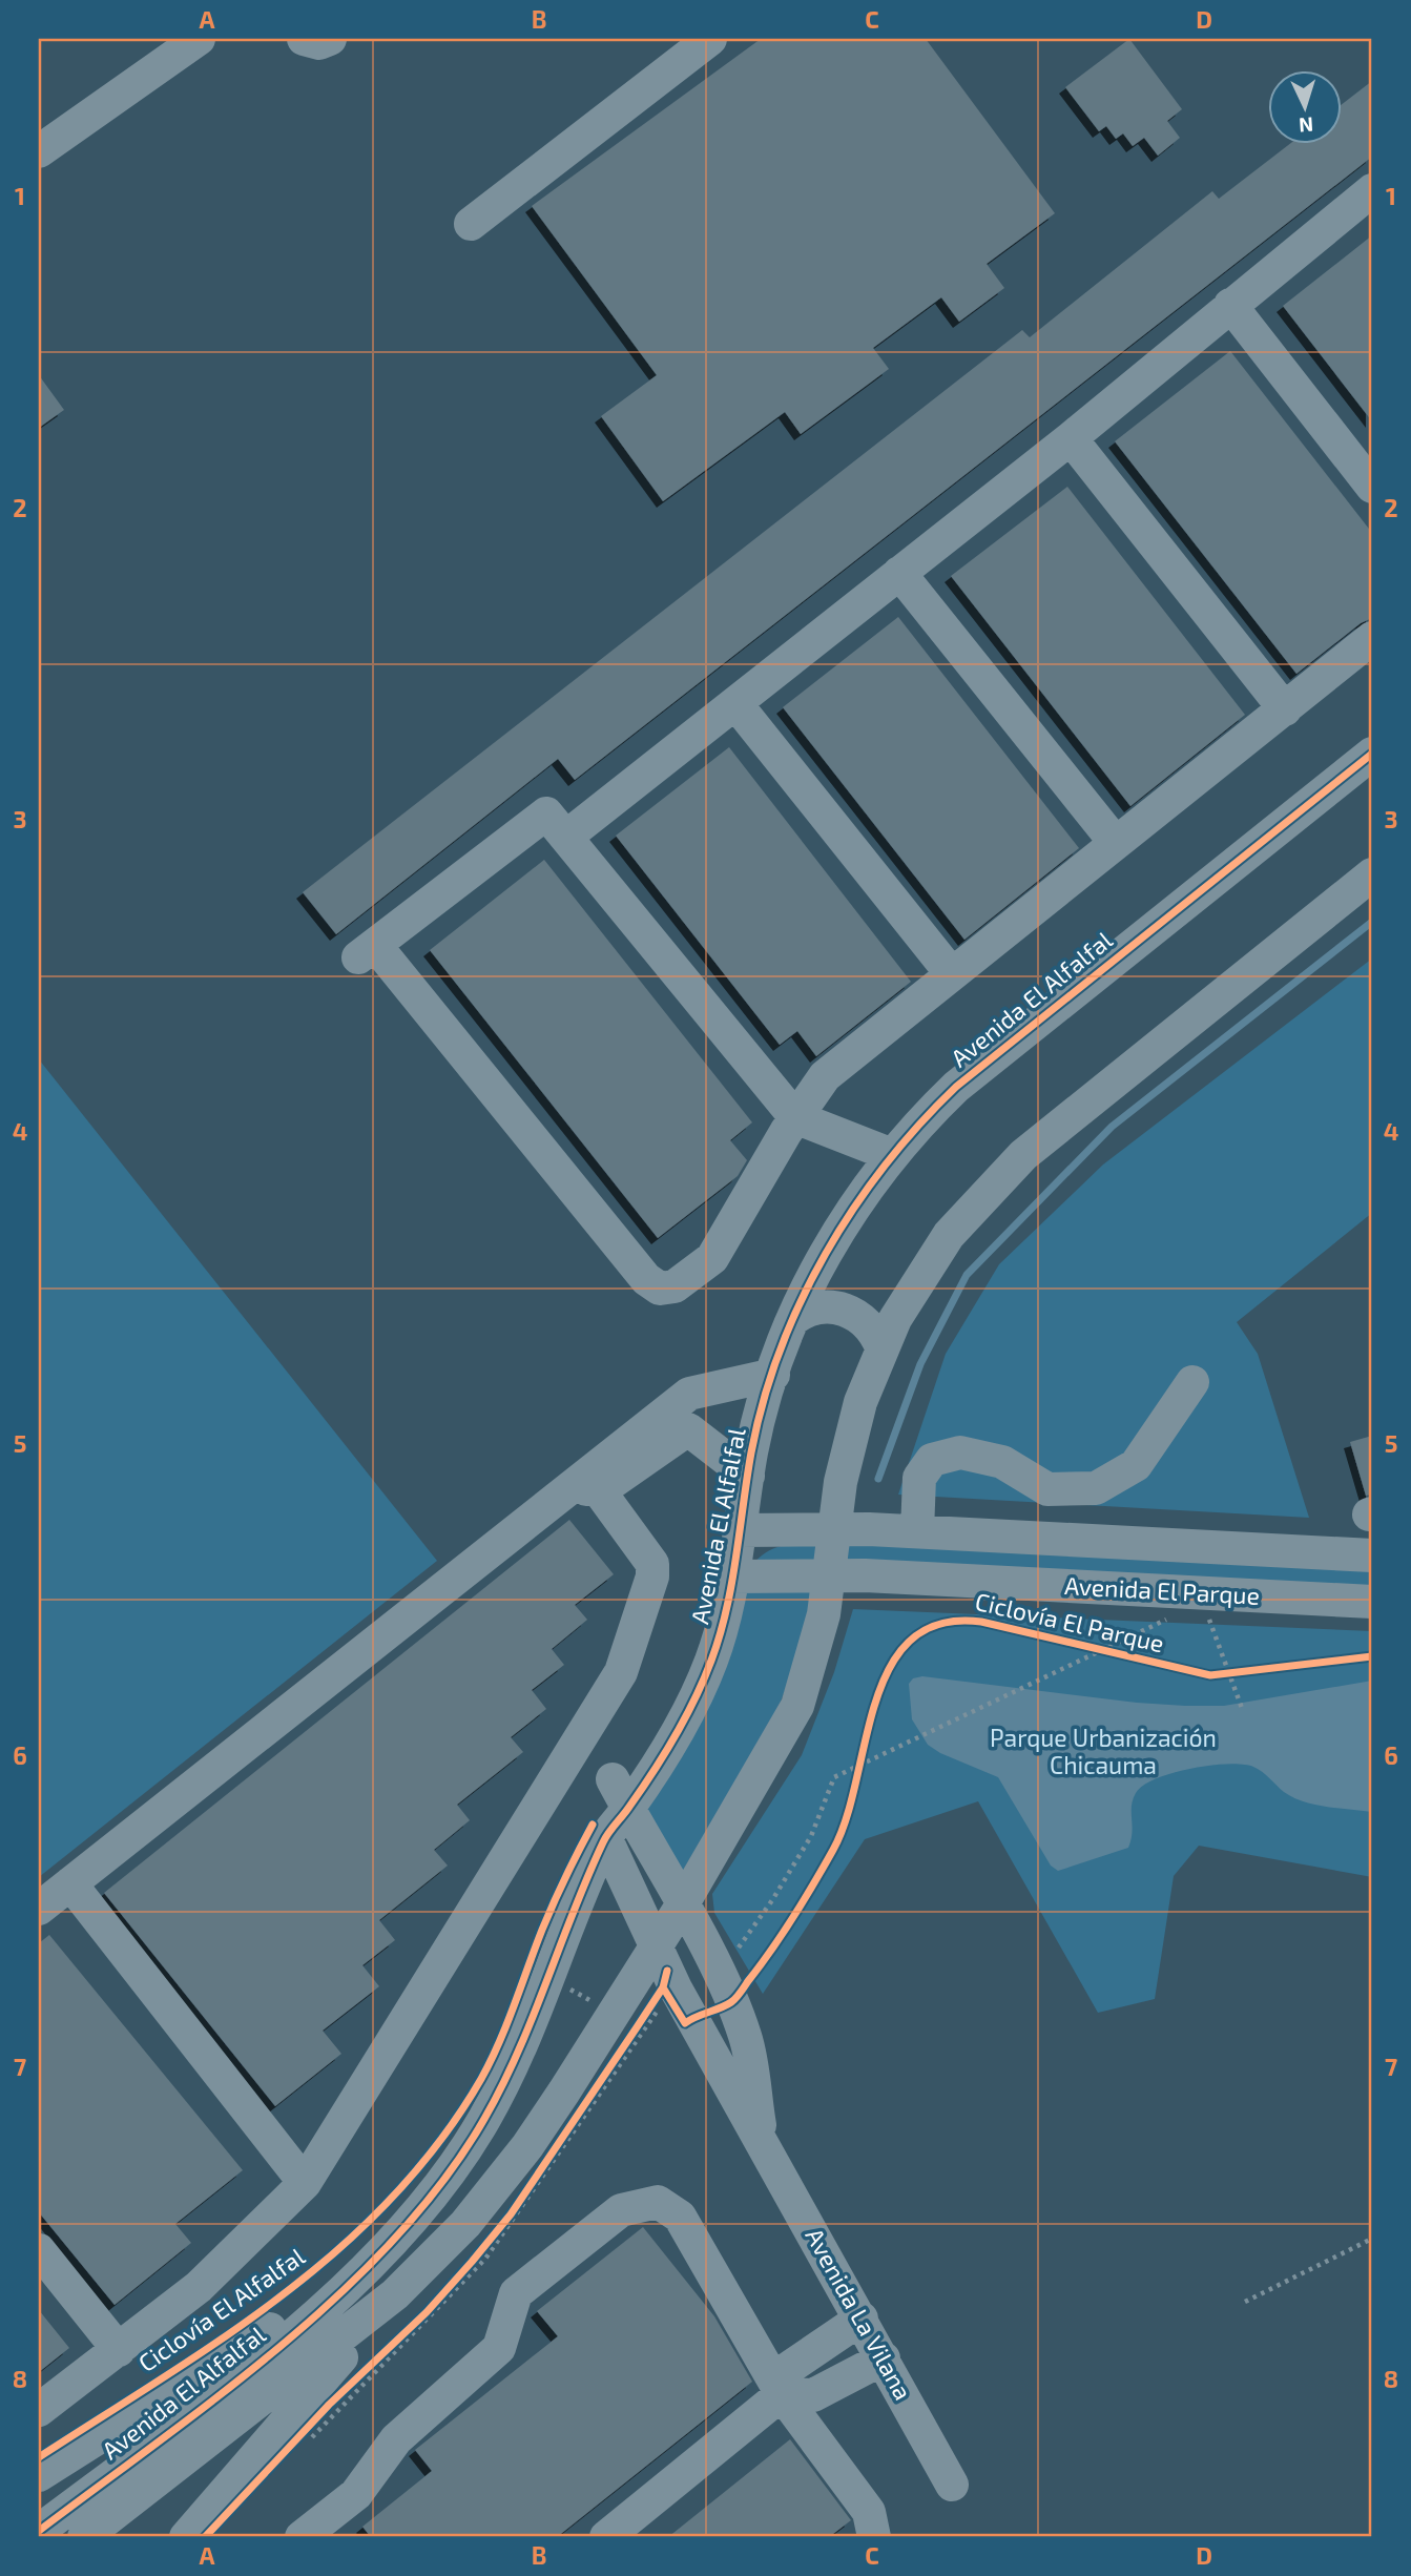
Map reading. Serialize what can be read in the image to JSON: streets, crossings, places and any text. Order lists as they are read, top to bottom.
{
  "streets": {
    "street": ["Avenida El Alfalfal", "Avenida El Parque", "Avenida La Vilana"],
    "cycle path": ["Ciclovía El Parque", "Ciclovía El Alfalfal"]
  },
  "crossings": [
    ["Avenida El Alfalfal", "Avenida El Parque"],
    ["Avenida El Alfalfal", "Avenida La Vilana"]
  ],
  "parks": ["Parque Urbanización Chicauma"],
  "north": "bottom",
  "grid": {
    "columns": [
      "A",
      "B",
      "C",
      "D"
    ],
    "rows": [
      "1",
      "2",
      "3",
      "4",
      "5",
      "6",
      "7",
      "8"
    ]
  }
}
